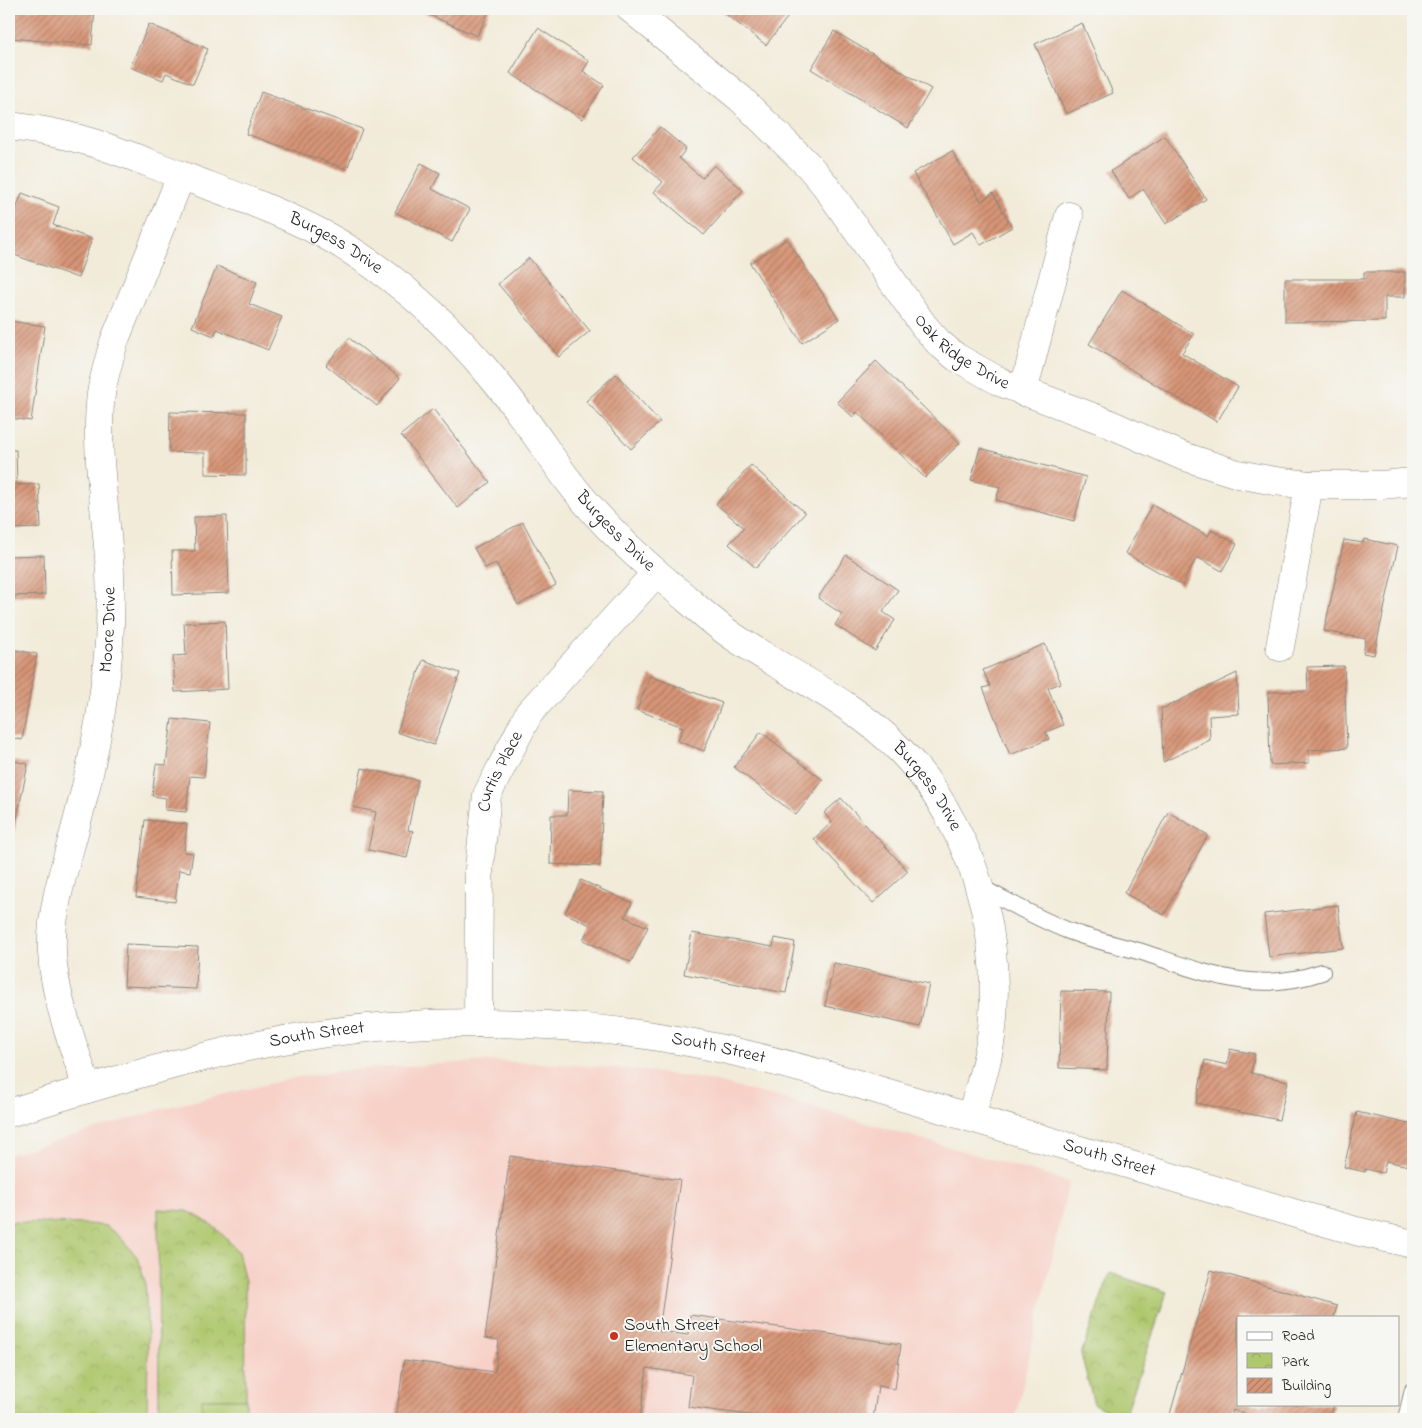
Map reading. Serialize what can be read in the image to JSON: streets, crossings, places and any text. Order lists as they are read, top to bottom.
{
  "streets": {
    "street": [
      "Burgess Drive",
      "Oak Ridge Drive",
      "Moore Drive",
      "Curtis Place",
      "South Street"
    ]
  },
  "crossings": [
    ["Burgess Drive", "Moore Drive"],
    ["Burgess Drive", "Curtis Place"],
    ["Burgess Drive", "South Street"],
    ["Moore Drive", "South Street"],
    ["Curtis Place", "South Street"]
  ],
  "places": ["South Street Elementary School"],
  "legend": ["Road", "Park", "Building"]
}
